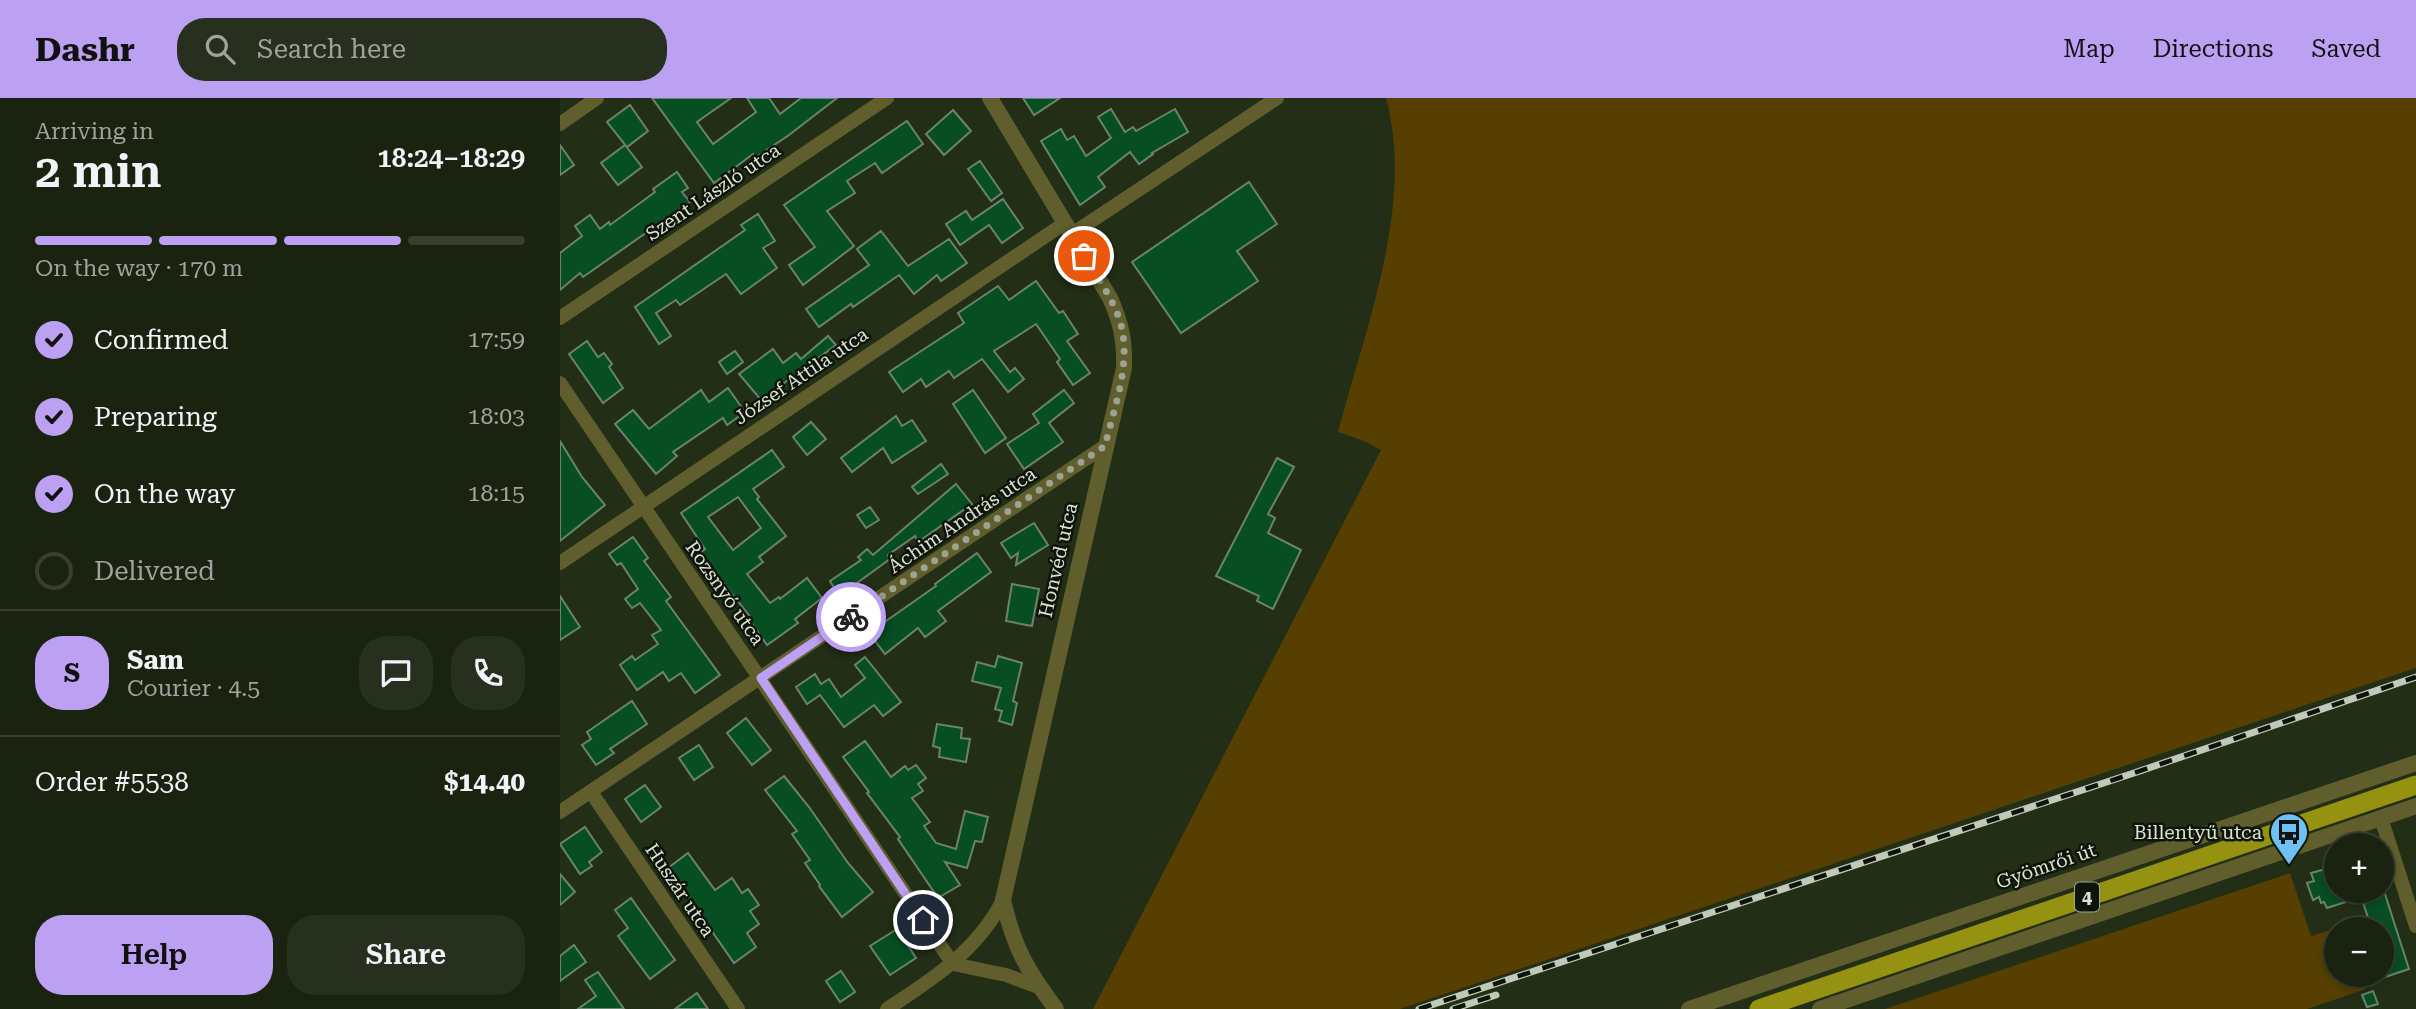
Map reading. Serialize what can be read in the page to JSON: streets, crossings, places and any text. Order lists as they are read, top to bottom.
{
  "streets": {
    "main road": ["4"],
    "street": [
      "Szent László utca",
      "József Attila utca",
      "Áchim András utca",
      "Honvéd utca",
      "Rozsnyó utca",
      "Gyömrői út",
      "Huszár utca"
    ]
  },
  "crossings": [
    ["József Attila utca", "Honvéd utca"],
    ["József Attila utca", "Rozsnyó utca"],
    ["Áchim András utca", "Honvéd utca"],
    ["Áchim András utca", "Rozsnyó utca"],
    ["Áchim András utca", "Huszár utca"]
  ],
  "places": {
    "bus stop": ["Billentyű utca"]
  },
  "page": {
    "header": "Dashr",
    "search": "Search here",
    "nav": ["Map", "Directions", "Saved"],
    "heading": ["2 min", "Arriving in", "18:24–18:29"],
    "panel": [
      "Sam",
      "Courier · 4.5",
      "Order #5538",
      "$14.40"
    ],
    "bar": "On the way · 170 m",
    "list": [
      ["Confirmed", "17:59"],
      ["Preparing", "18:03"],
      ["On the way", "18:15"],
      "Delivered"
    ],
    "round": "S",
    "map_buttons": ["+", "−"],
    "buttons": ["Help", "Share"]
  }
}
